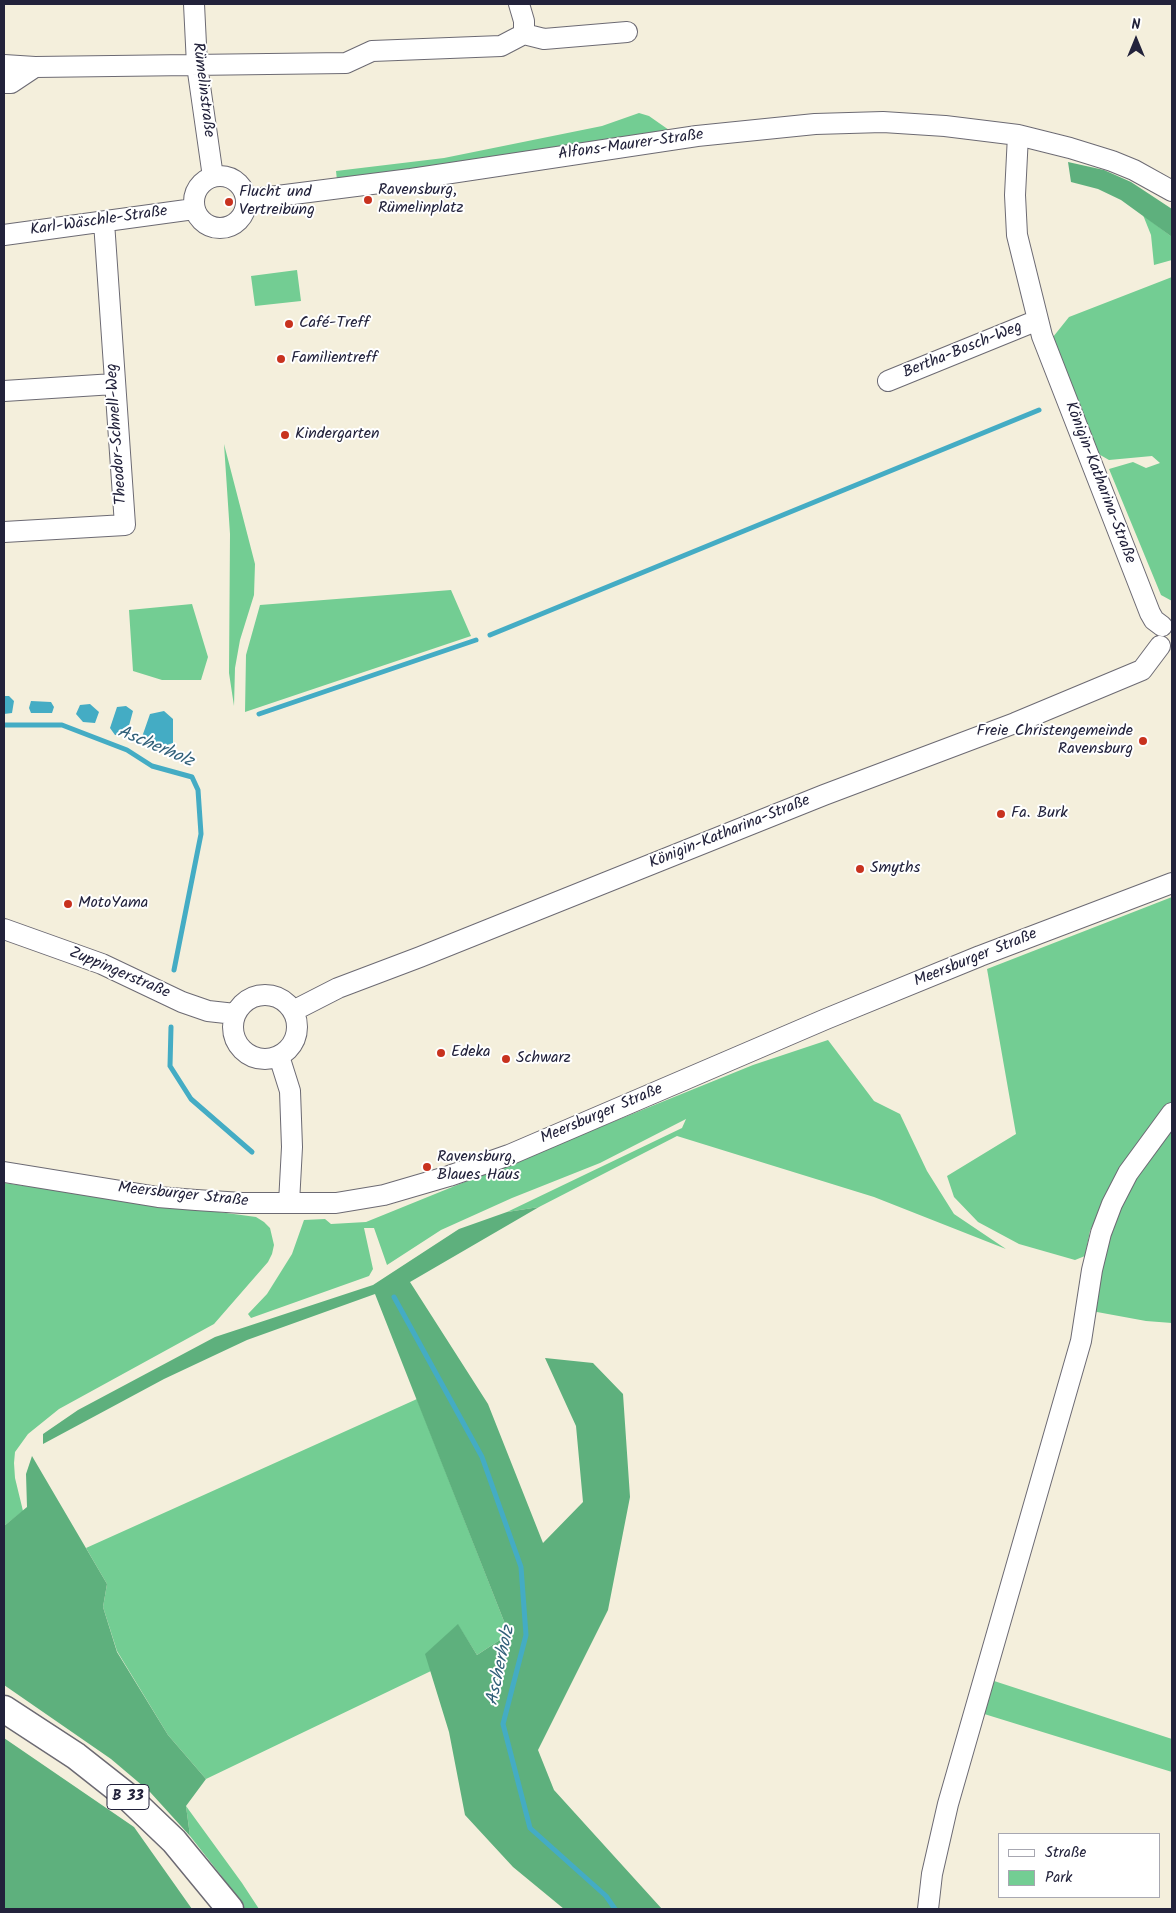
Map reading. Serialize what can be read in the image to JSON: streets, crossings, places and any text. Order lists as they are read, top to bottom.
{
  "streets": {
    "main road": ["B 33"],
    "street": [
      "Rümelinstraße",
      "Alfons-Maurer-Straße",
      "Karl-Wäschle-Straße",
      "Bertha-Bosch-Weg",
      "Theodor-Schnell-Weg",
      "Königin-Katharina-Straße",
      "Meersburger Straße",
      "Zuppingerstraße"
    ]
  },
  "crossings": [
    ["Rümelinstraße", "Alfons-Maurer-Straße"],
    ["Rümelinstraße", "Karl-Wäschle-Straße"],
    ["Alfons-Maurer-Straße", "Karl-Wäschle-Straße"],
    ["Karl-Wäschle-Straße", "Theodor-Schnell-Weg"],
    ["Bertha-Bosch-Weg", "Königin-Katharina-Straße"],
    ["Königin-Katharina-Straße", "Zuppingerstraße"]
  ],
  "water": ["Ascherholz"],
  "places": [
    "Ravensburg, Rümelinplatz",
    "Flucht und Vertreibung",
    "Café-Treff",
    "Familientreff",
    "Kindergarten",
    "Freie Christengemeinde Ravensburg",
    "Fa. Burk",
    "Smyths",
    "MotoYama",
    "Edeka",
    "Schwarz",
    "Ravensburg, Blaues Haus"
  ],
  "legend": ["Straße", "Park"],
  "north": "top"
}
